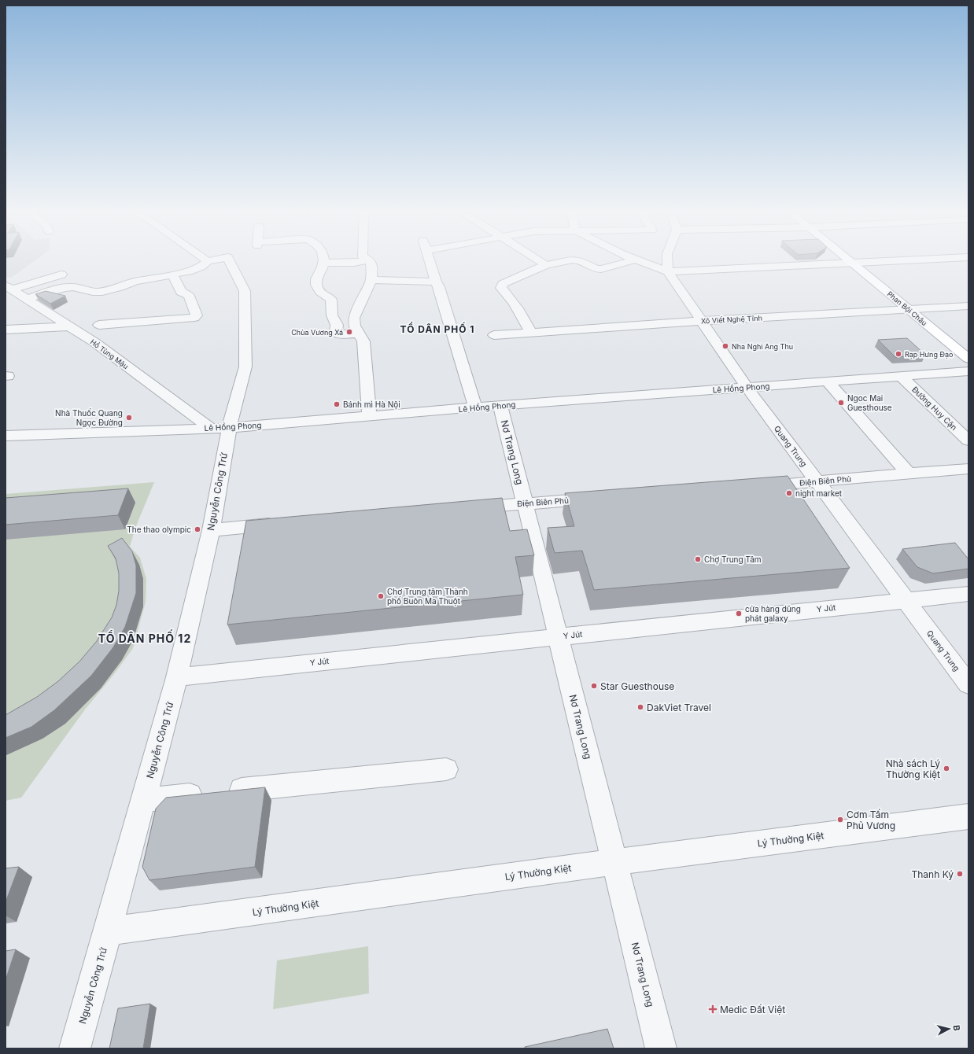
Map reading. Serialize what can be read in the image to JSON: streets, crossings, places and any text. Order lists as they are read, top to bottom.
{
  "streets": {
    "main road": ["Phan Bội Châu"],
    "street": [
      "Xô Viết Nghệ Tĩnh",
      "Hồ Tùng Mậu",
      "Lê Hồng Phong",
      "Đường Huy Cận",
      "Quang Trung",
      "Nơ Trang Long",
      "Điện Biên Phủ",
      "Nguyễn Công Trứ",
      "Y Jút",
      "Lý Thường Kiệt"
    ]
  },
  "crossings": [
    ["Phan Bội Châu", "Xô Viết Nghệ Tĩnh"],
    ["Xô Viết Nghệ Tĩnh", "Quang Trung"],
    ["Hồ Tùng Mậu", "Lê Hồng Phong"],
    ["Hồ Tùng Mậu", "Nguyễn Công Trứ"],
    ["Lê Hồng Phong", "Đường Huy Cận"],
    ["Lê Hồng Phong", "Quang Trung"],
    ["Lê Hồng Phong", "Nơ Trang Long"],
    ["Lê Hồng Phong", "Nguyễn Công Trứ"],
    ["Quang Trung", "Điện Biên Phủ"],
    ["Quang Trung", "Y Jút"],
    ["Nơ Trang Long", "Điện Biên Phủ"],
    ["Nơ Trang Long", "Y Jút"],
    ["Nơ Trang Long", "Lý Thường Kiệt"],
    ["Nguyễn Công Trứ", "Y Jút"],
    ["Nguyễn Công Trứ", "Lý Thường Kiệt"]
  ],
  "districts": ["TỔ DÂN PHỐ 1", "TỔ DÂN PHỐ 12"],
  "places": {
    "other": [
      "Chùa Vương Xá",
      "Nha Nghi Ang Thu",
      "Rạp Hưng Đạo",
      "Ngoc Mai Guesthouse",
      "Bánh mì Hà Nội",
      "Nhà Thuốc Quang Ngọc Đường",
      "night market",
      "The thao olympic",
      "Chợ Trung Tâm",
      "Chợ Trung tâm Thành phố Buôn Ma Thuột",
      "cửa hàng dũng phát galaxy",
      "Star Guesthouse",
      "DakViet Travel",
      "Nhà sách Lý Thường Kiệt",
      "Cơm Tấm Phủ Vương",
      "Thanh Ký"
    ],
    "health": ["Medic Đất Việt"]
  },
  "north": "right"
}
